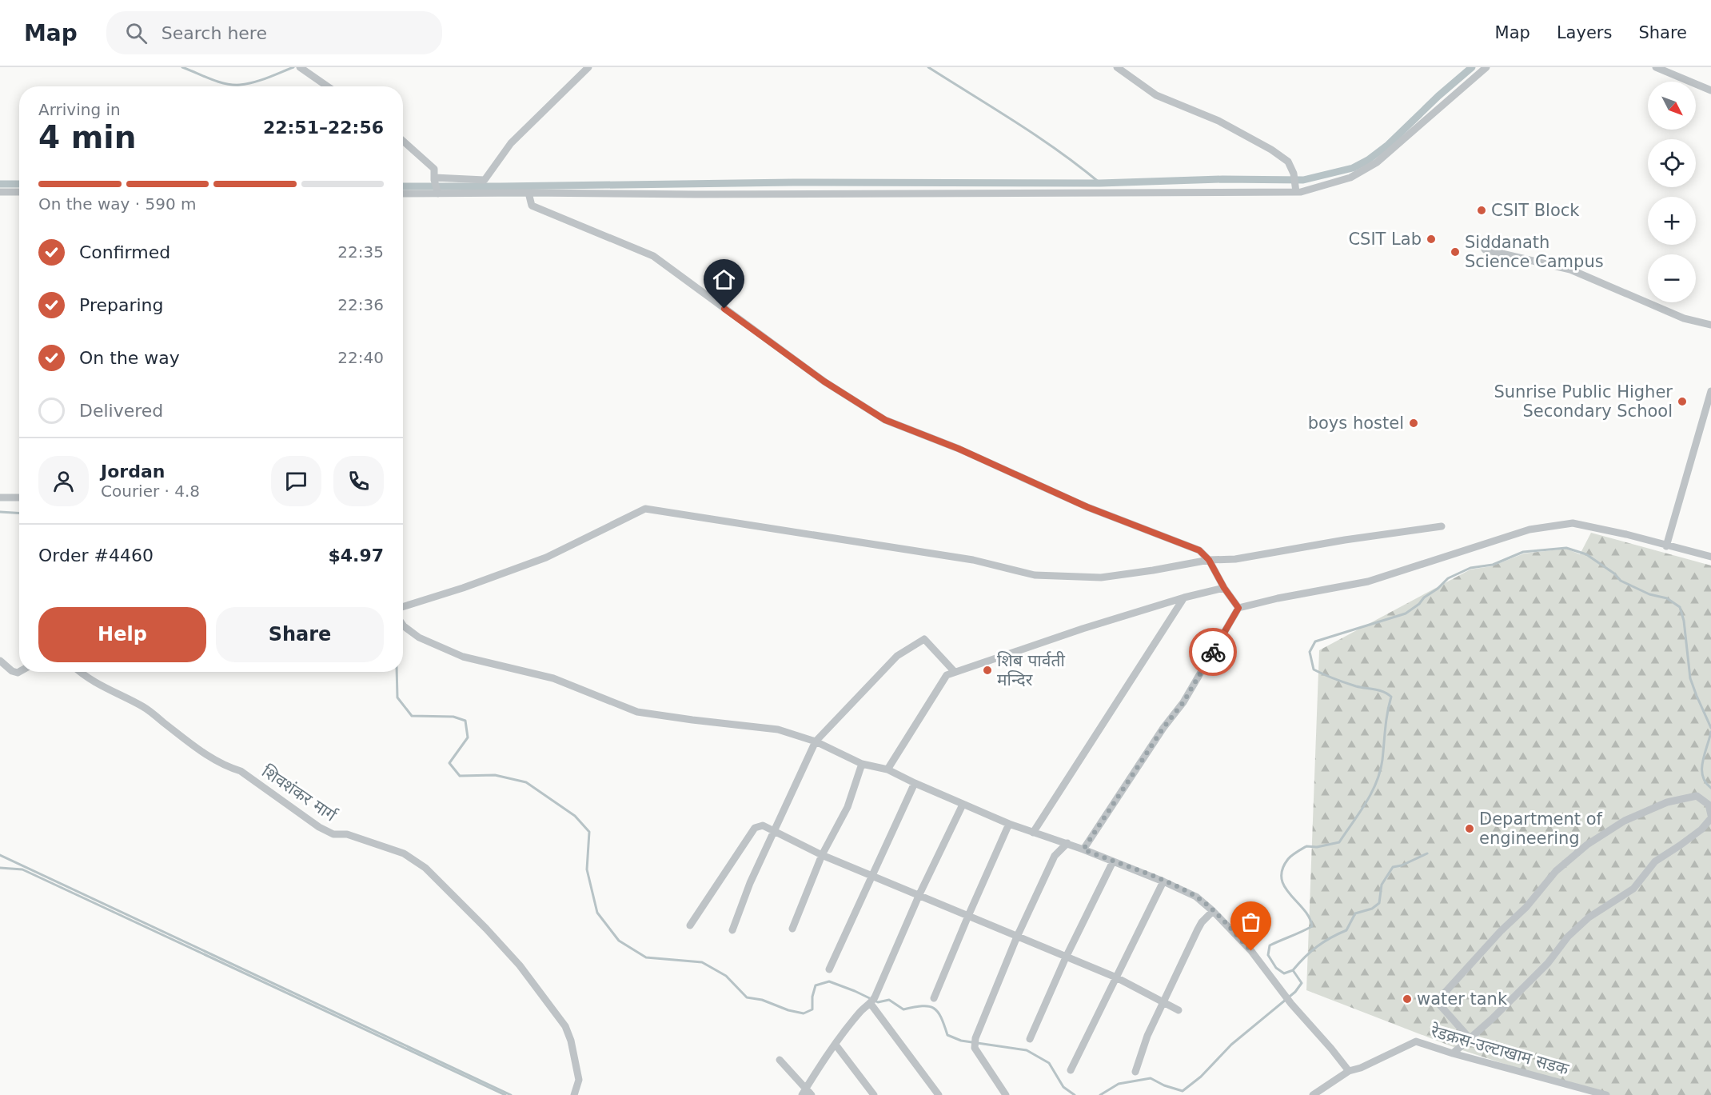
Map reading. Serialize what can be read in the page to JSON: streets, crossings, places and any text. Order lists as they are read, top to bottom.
{
  "streets": {
    "street": ["शिवशंकर मार्ग", "रेडक्रस-उल्टाखाम सडक"]
  },
  "places": [
    "CSIT Block",
    "CSIT Lab",
    "Siddanath Science Campus",
    "Sunrise Public Higher Secondary School",
    "boys hostel",
    "शिब पार्वती मन्दिर",
    "Department of engineering",
    "water tank"
  ],
  "north": "bottom right",
  "page": {
    "header": "Map",
    "search": "Search here",
    "nav": ["Map", "Layers", "Share"],
    "map_buttons": ["+", "−"],
    "heading": ["4 min", "Arriving in", "22:51–22:56"],
    "panel": [
      "Jordan",
      "Courier · 4.8",
      "Order #4460",
      "$4.97"
    ],
    "bar": "On the way · 590 m",
    "list": [
      ["Confirmed", "22:35"],
      ["Preparing", "22:36"],
      ["On the way", "22:40"],
      "Delivered"
    ],
    "buttons": ["Help", "Share"]
  }
}
